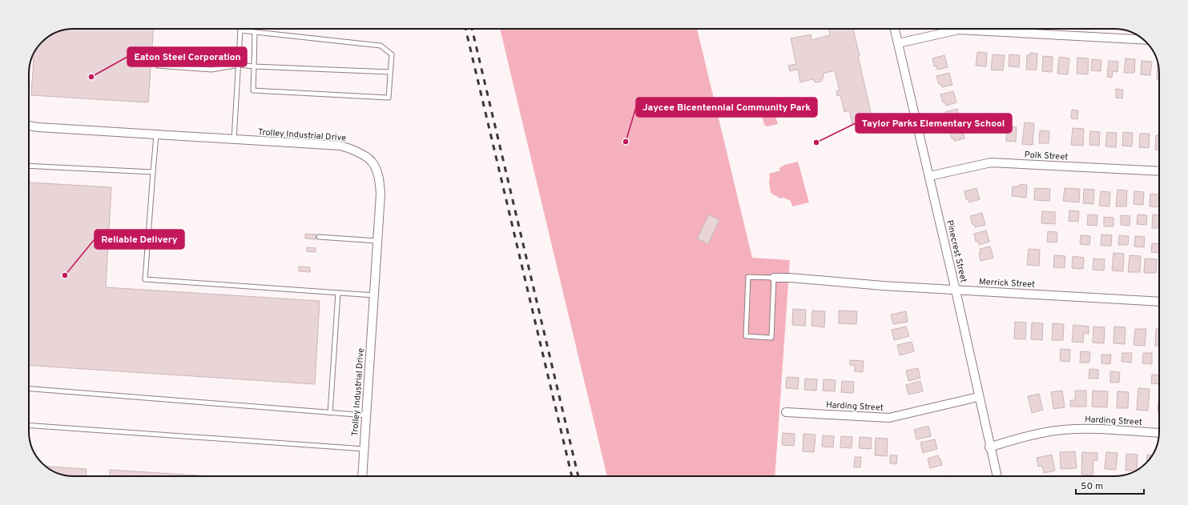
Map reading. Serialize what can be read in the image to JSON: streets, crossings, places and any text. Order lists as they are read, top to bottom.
{
  "streets": {
    "street": [
      "Trolley Industrial Drive",
      "Polk Street",
      "Pinecrest Street",
      "Merrick Street",
      "Harding Street"
    ]
  },
  "crossings": [
    ["Polk Street", "Pinecrest Street"],
    ["Pinecrest Street", "Merrick Street"],
    ["Pinecrest Street", "Harding Street"]
  ],
  "places": [
    "Eaton Steel Corporation",
    "Jaycee Bicentennial Community Park",
    "Taylor Parks Elementary School",
    "Reliable Delivery"
  ],
  "scale_bar": "50 m"
}
